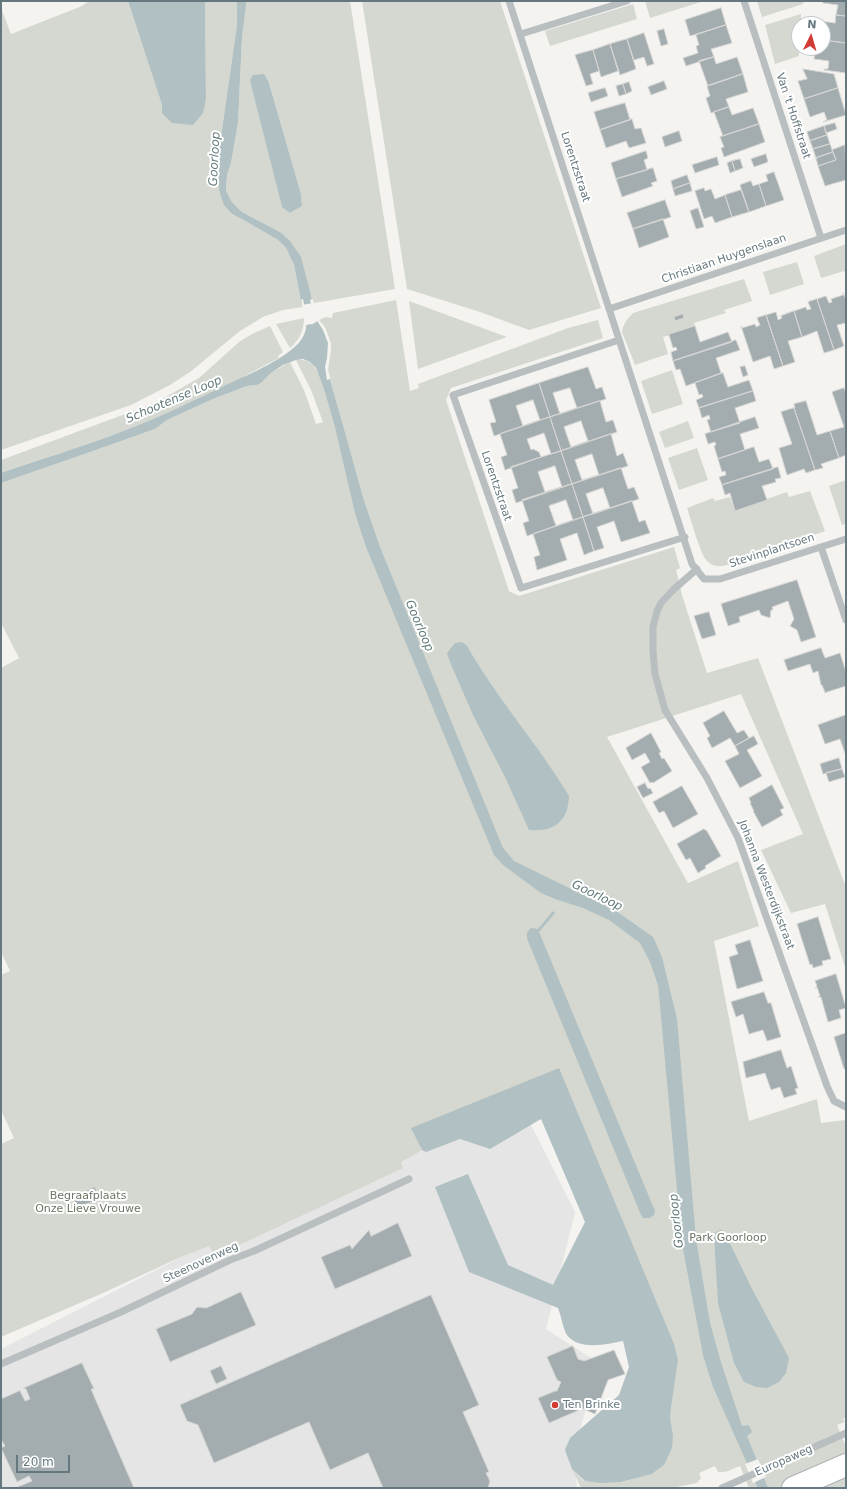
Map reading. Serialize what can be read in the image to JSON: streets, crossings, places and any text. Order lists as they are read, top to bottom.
{
  "streets": {
    "street": [
      "Van 't Hoffstraat",
      "Lorentzstraat",
      "Christiaan Huygenslaan",
      "Stevinplantsoen",
      "Johanna Westerdijkstraat",
      "Steenovenweg",
      "Europaweg"
    ]
  },
  "crossings": [
    ["Van 't Hoffstraat", "Christiaan Huygenslaan"],
    ["Lorentzstraat", "Christiaan Huygenslaan"],
    ["Lorentzstraat", "Stevinplantsoen"],
    ["Lorentzstraat", "Johanna Westerdijkstraat"]
  ],
  "water": ["Goorloop", "Schootense Loop"],
  "parks": ["Begraafplaats Onze Lieve Vrouwe", "Park Goorloop"],
  "places": ["Ten Brinke"],
  "scale_bar": "20 m",
  "north": "top"
}
